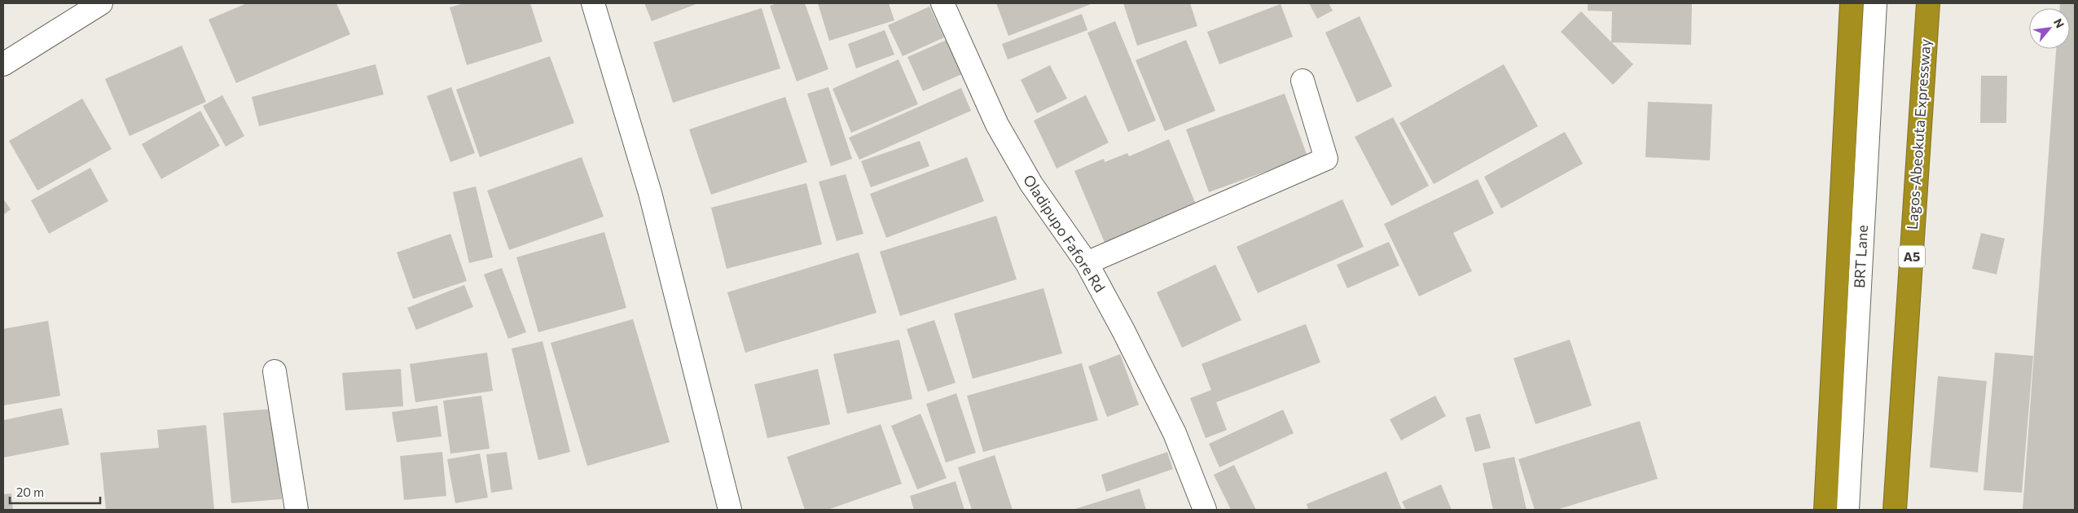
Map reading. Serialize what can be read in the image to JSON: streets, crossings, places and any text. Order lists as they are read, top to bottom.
{
  "streets": {
    "highway": ["Lagos-Abeokuta Expressway", "A5"],
    "street": ["Oladipupo Fafore Rd", "BRT Lane"]
  },
  "scale_bar": "20 m",
  "north": "top right"
}
